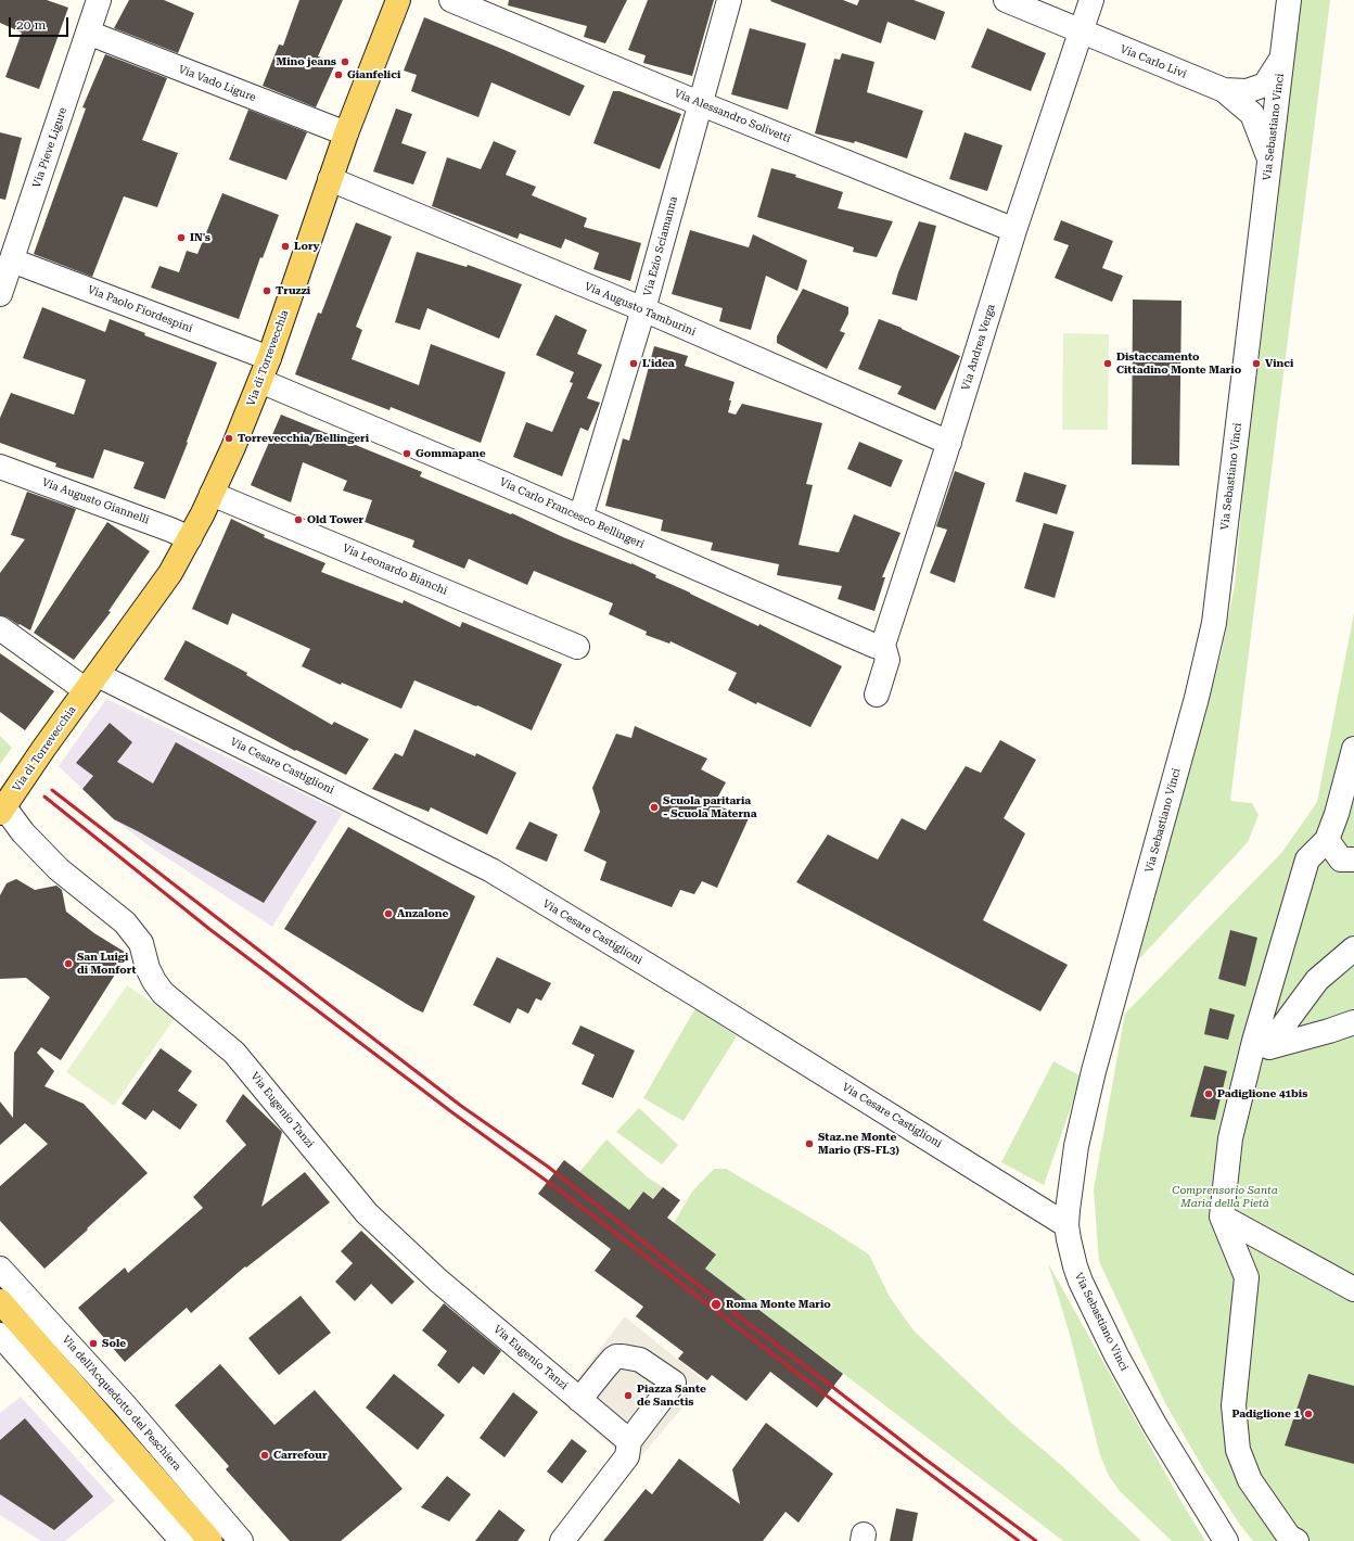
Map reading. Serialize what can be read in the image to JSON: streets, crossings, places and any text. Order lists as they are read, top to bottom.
{
  "streets": {
    "main road": ["Via di Torrevecchia"],
    "street": [
      "Via Carlo Livi",
      "Via Vado Ligure",
      "Via Alessandro Solivetti",
      "Via Sebastiano Vinci",
      "Via Pieve Ligure",
      "Via Ezio Sciamanna",
      "Via Paolo Fiordespini",
      "Via Augusto Tamburini",
      "Via Andrea Verga",
      "Via Augusto Giannelli",
      "Via Carlo Francesco Bellingeri",
      "Via Leonardo Bianchi",
      "Via Cesare Castiglioni",
      "Via Eugenio Tanzi",
      "Via dell'Acquedotto del Peschiera"
    ]
  },
  "crossings": [
    ["Via Carlo Livi", "Via Sebastiano Vinci"],
    ["Via Carlo Livi", "Via Andrea Verga"],
    ["Via Vado Ligure", "Via Pieve Ligure"],
    ["Via Vado Ligure", "Via di Torrevecchia"],
    ["Via Alessandro Solivetti", "Via Ezio Sciamanna"],
    ["Via Alessandro Solivetti", "Via Andrea Verga"],
    ["Via Sebastiano Vinci", "Via Cesare Castiglioni"],
    ["Via Pieve Ligure", "Via Paolo Fiordespini"],
    ["Via Ezio Sciamanna", "Via Augusto Tamburini"],
    ["Via Ezio Sciamanna", "Via Carlo Francesco Bellingeri"],
    ["Via Paolo Fiordespini", "Via di Torrevecchia"],
    ["Via Augusto Tamburini", "Via Andrea Verga"],
    ["Via Augusto Tamburini", "Via di Torrevecchia"],
    ["Via Andrea Verga", "Via Carlo Francesco Bellingeri"],
    ["Via di Torrevecchia", "Via Augusto Giannelli"],
    ["Via di Torrevecchia", "Via Carlo Francesco Bellingeri"],
    ["Via di Torrevecchia", "Via Leonardo Bianchi"],
    ["Via di Torrevecchia", "Via Cesare Castiglioni"],
    ["Via di Torrevecchia", "Via Eugenio Tanzi"]
  ],
  "parks": ["Comprensorio Santa Maria della Pietà"],
  "places": [
    "Mino jeans",
    "Gianfelici",
    "IN's",
    "Lory",
    "Truzzi",
    "L'idea",
    "Distaccamento Cittadino Monte Mario",
    "Vinci",
    "Torrevecchia/Bellingeri",
    "Gommapane",
    "Old Tower",
    "Scuola paritaria - Scuola Materna",
    "Anzalone",
    "San Luigi di Monfort",
    "Padiglione 41bis",
    "Staz.ne Monte Mario (FS-FL3)",
    "Roma Monte Mario",
    "Sole",
    "Piazza Sante de Sanctis",
    "Padiglione 1",
    "Carrefour"
  ],
  "scale_bar": "20 m"
}
